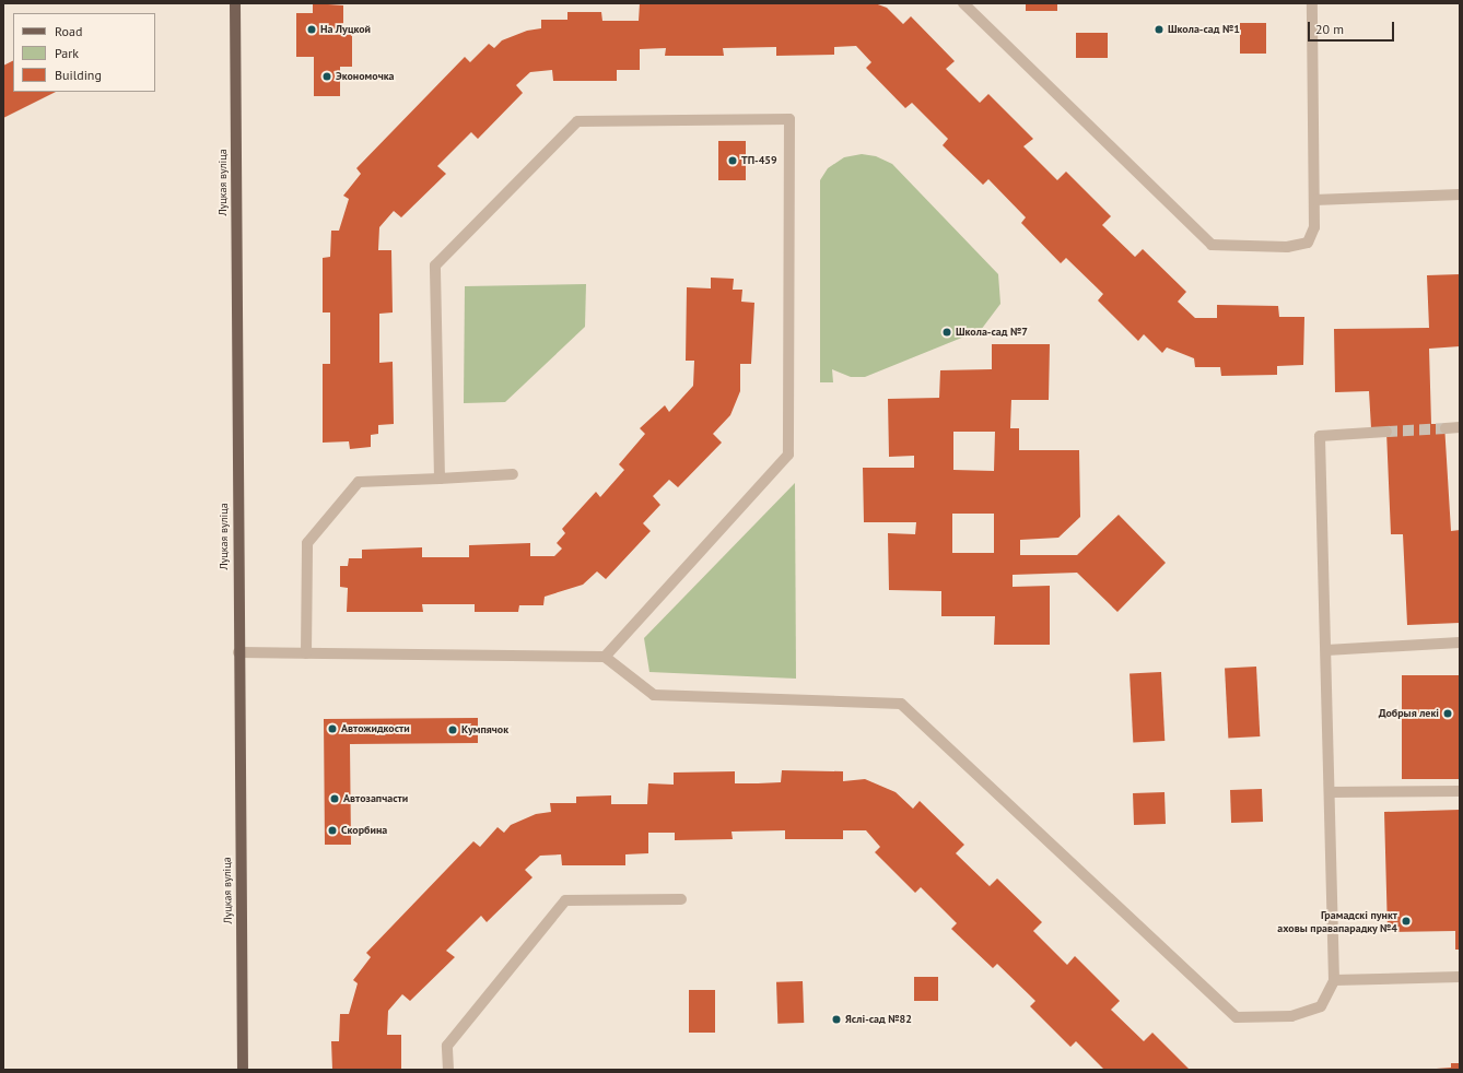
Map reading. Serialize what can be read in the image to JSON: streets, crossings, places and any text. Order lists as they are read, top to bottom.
{
  "streets": {
    "main road": ["Луцкая вуліца"]
  },
  "places": [
    "На Луцкой",
    "Школа-сад №1",
    "Экономочка",
    "ТП-459",
    "Школа-сад №7",
    "Добрыя лекі",
    "Автожидкости",
    "Кумпячок",
    "Автозапчасти",
    "Скорбина",
    "Грамадскі пункт аховы правапарадку №4",
    "Яслі-сад №82"
  ],
  "legend": ["Road", "Park", "Building"],
  "scale_bar": "20 m"
}
